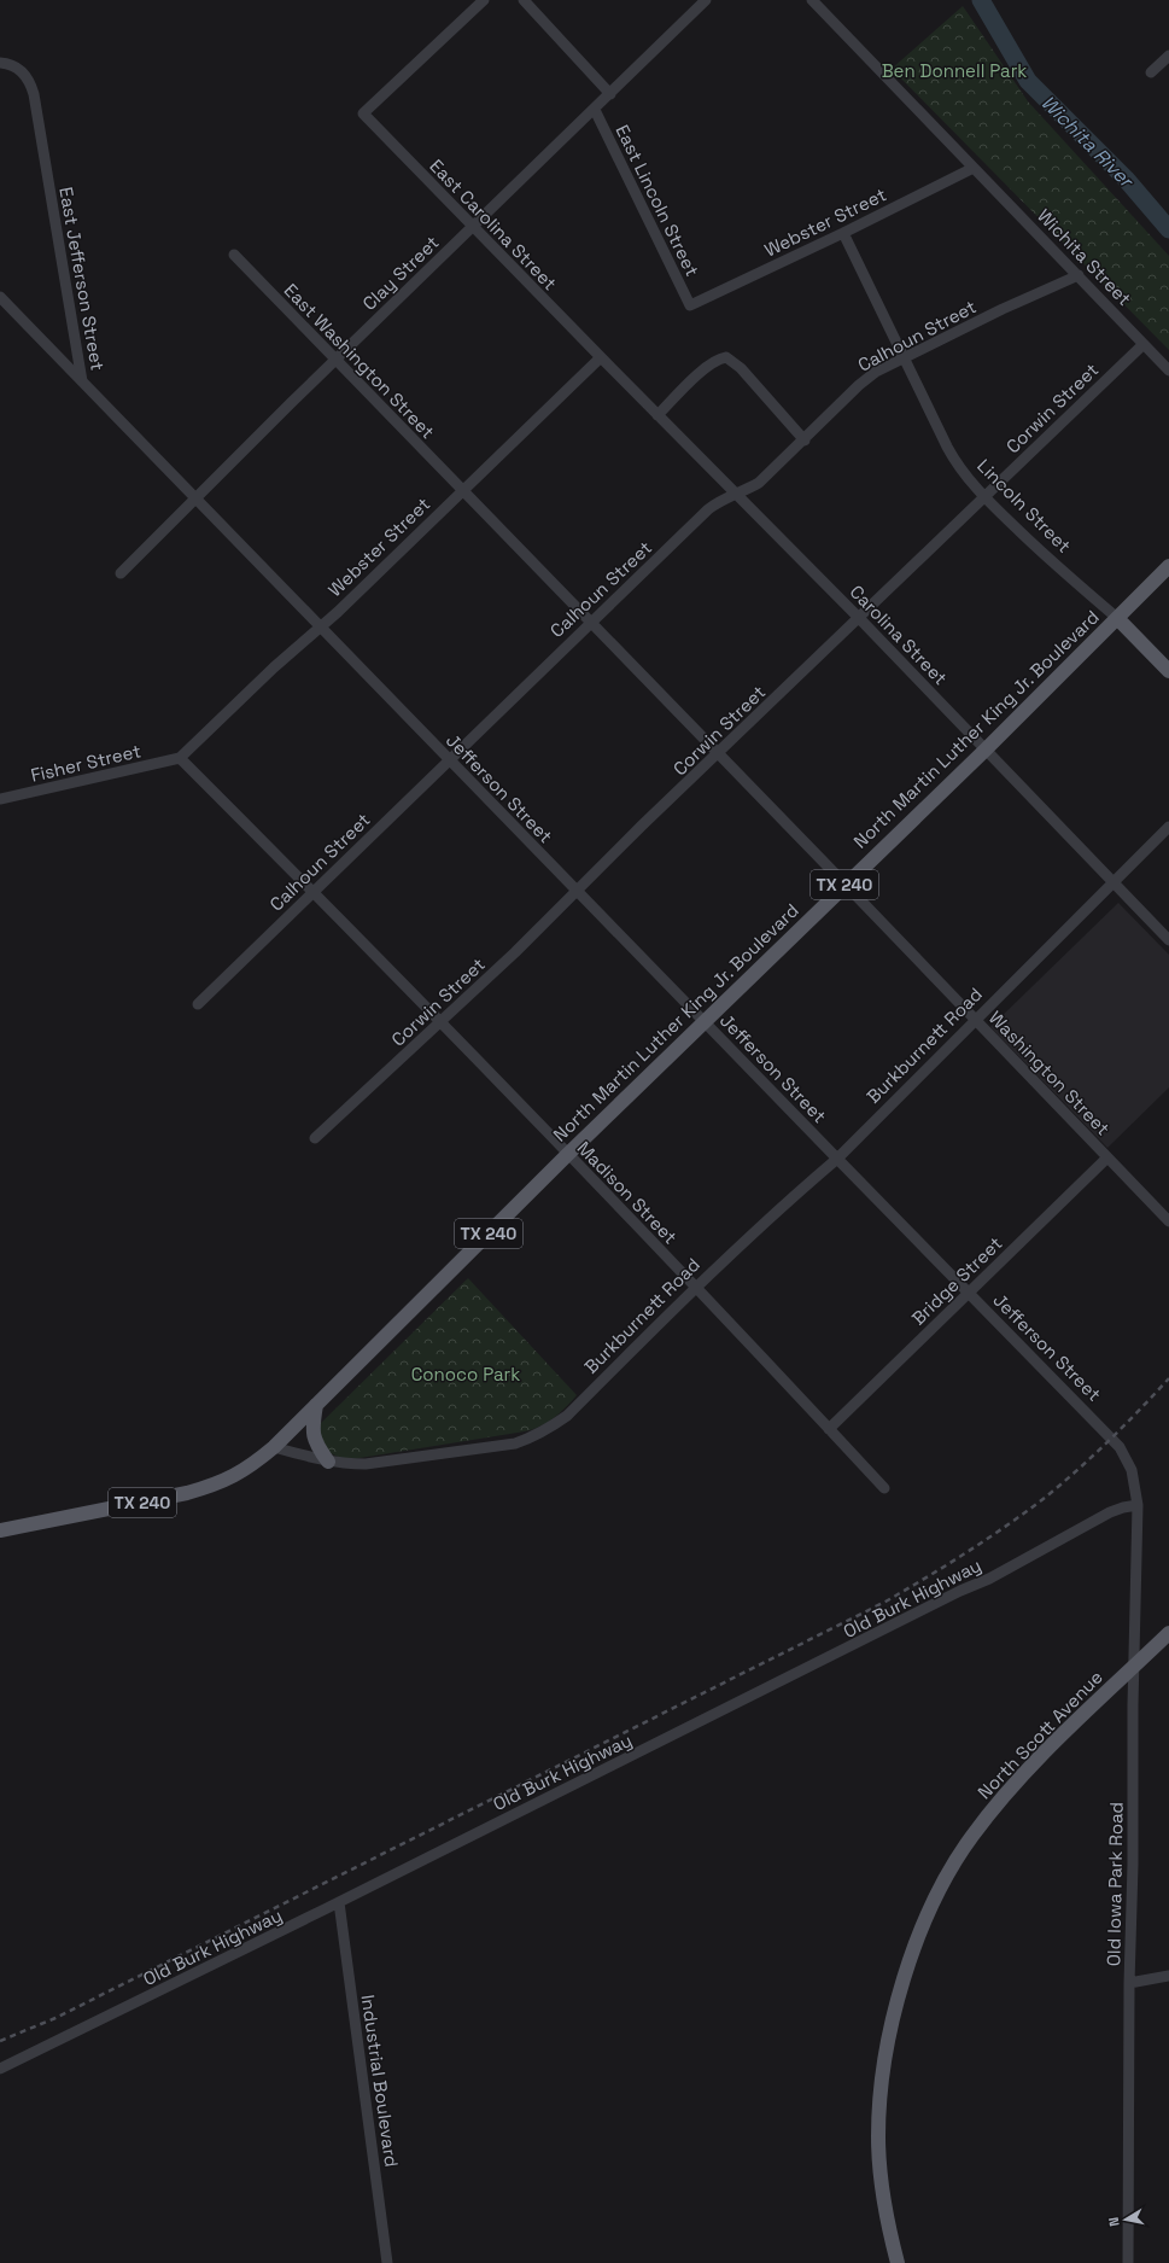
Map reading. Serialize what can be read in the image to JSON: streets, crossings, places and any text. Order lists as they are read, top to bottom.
{
  "streets": {
    "main road": [
      "Lincoln Street",
      "North Martin Luther King Jr. Boulevard",
      "TX 240",
      "North Scott Avenue"
    ],
    "street": [
      "East Lincoln Street",
      "Webster Street",
      "East Carolina Street",
      "Wichita Street",
      "Clay Street",
      "East Jefferson Street",
      "Calhoun Street",
      "East Washington Street",
      "Corwin Street",
      "Carolina Street",
      "Fisher Street",
      "Jefferson Street",
      "Burkburnett Road",
      "Washington Street",
      "Madison Street",
      "Bridge Street",
      "Old Burk Highway",
      "Old Iowa Park Road",
      "Industrial Boulevard"
    ]
  },
  "crossings": [
    ["East Lincoln Street", "Webster Street"],
    ["East Lincoln Street", "Clay Street"],
    ["Webster Street", "East Carolina Street"],
    ["Webster Street", "Wichita Street"],
    ["Webster Street", "East Jefferson Street"],
    ["Webster Street", "East Washington Street"],
    ["Webster Street", "Lincoln Street"],
    ["Webster Street", "Carolina Street"],
    ["Webster Street", "Fisher Street"],
    ["Webster Street", "Jefferson Street"],
    ["Webster Street", "Washington Street"],
    ["Webster Street", "Madison Street"],
    ["East Carolina Street", "Clay Street"],
    ["East Carolina Street", "Carolina Street"],
    ["Wichita Street", "Calhoun Street"],
    ["Wichita Street", "Corwin Street"],
    ["Clay Street", "East Jefferson Street"],
    ["Clay Street", "East Washington Street"],
    ["East Jefferson Street", "Jefferson Street"],
    ["Calhoun Street", "Lincoln Street"],
    ["Calhoun Street", "Carolina Street"],
    ["Calhoun Street", "Jefferson Street"],
    ["Calhoun Street", "Washington Street"],
    ["Calhoun Street", "Madison Street"],
    ["East Washington Street", "Washington Street"],
    ["Corwin Street", "Lincoln Street"],
    ["Corwin Street", "Carolina Street"],
    ["Corwin Street", "Jefferson Street"],
    ["Corwin Street", "Washington Street"],
    ["Corwin Street", "Madison Street"],
    ["Lincoln Street", "North Martin Luther King Jr. Boulevard"],
    ["Carolina Street", "North Martin Luther King Jr. Boulevard"],
    ["Carolina Street", "Burkburnett Road"],
    ["North Martin Luther King Jr. Boulevard", "Jefferson Street"],
    ["North Martin Luther King Jr. Boulevard", "TX 240"],
    ["North Martin Luther King Jr. Boulevard", "Burkburnett Road"],
    ["North Martin Luther King Jr. Boulevard", "Washington Street"],
    ["North Martin Luther King Jr. Boulevard", "Madison Street"],
    ["Fisher Street", "Madison Street"],
    ["Jefferson Street", "Burkburnett Road"],
    ["Jefferson Street", "Bridge Street"],
    ["Jefferson Street", "Old Burk Highway"],
    ["Jefferson Street", "Old Iowa Park Road"],
    ["TX 240", "Burkburnett Road"],
    ["Burkburnett Road", "Washington Street"],
    ["Burkburnett Road", "Madison Street"],
    ["Washington Street", "Bridge Street"],
    ["Madison Street", "Bridge Street"],
    ["Old Burk Highway", "Old Iowa Park Road"],
    ["Old Burk Highway", "Industrial Boulevard"]
  ],
  "water": ["Wichita River"],
  "parks": ["Ben Donnell Park", "Conoco Park"],
  "north": "left"
}
